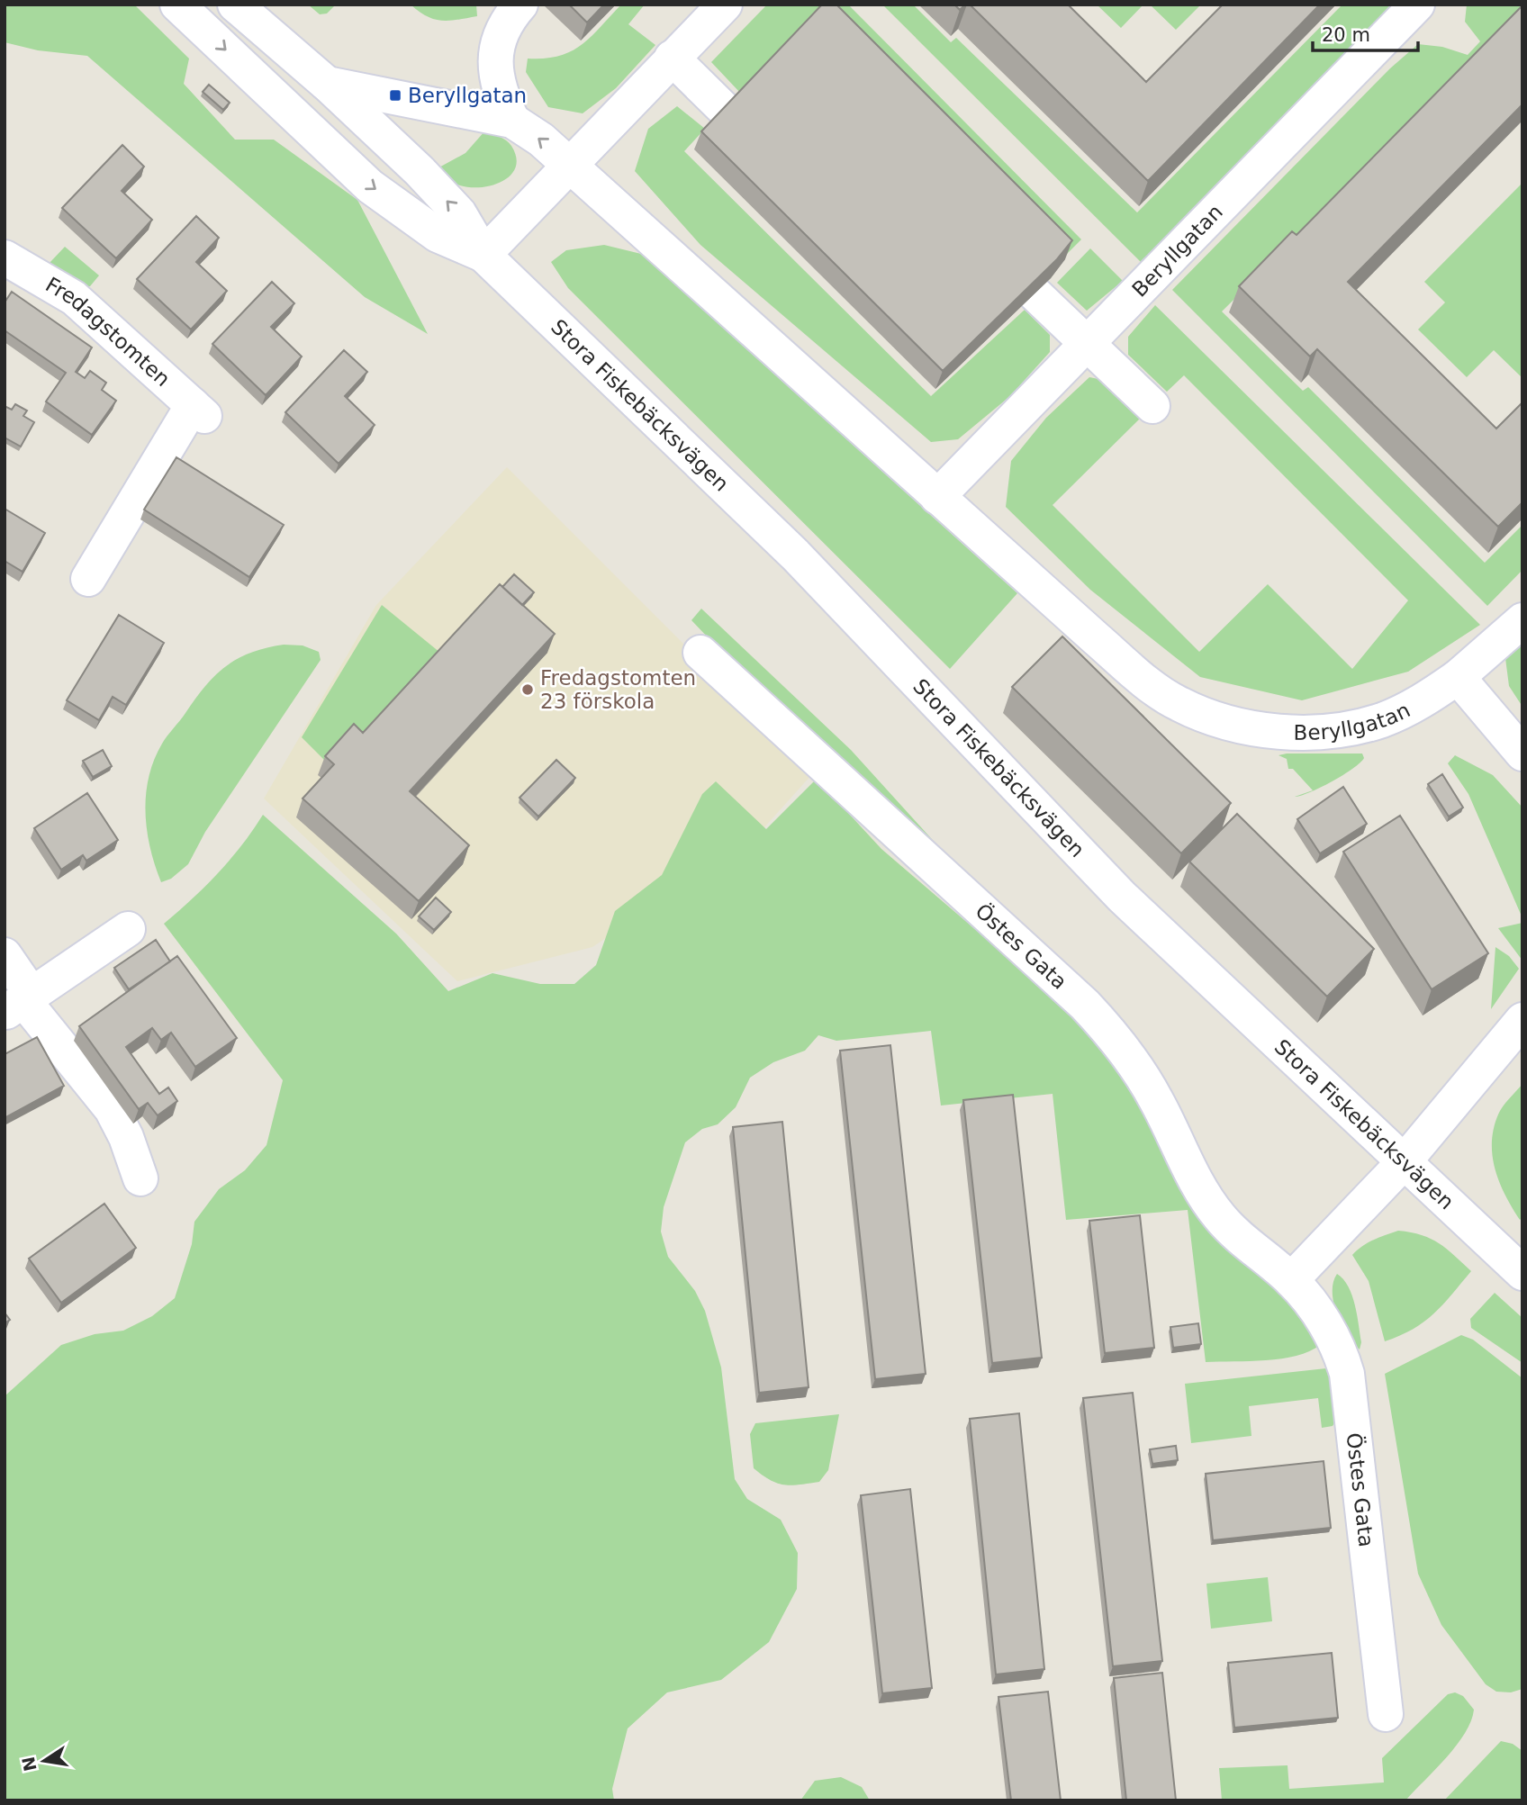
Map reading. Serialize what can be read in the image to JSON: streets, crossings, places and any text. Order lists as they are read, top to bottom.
{
  "streets": {
    "street": [
      "Beryllgatan",
      "Fredagstomten",
      "Stora Fiskebäcksvägen",
      "Östes Gata"
    ]
  },
  "places": {
    "transit": ["Beryllgatan"],
    "other": ["Fredagstomten 23 förskola"]
  },
  "scale_bar": "20 m",
  "north": "left"
}
